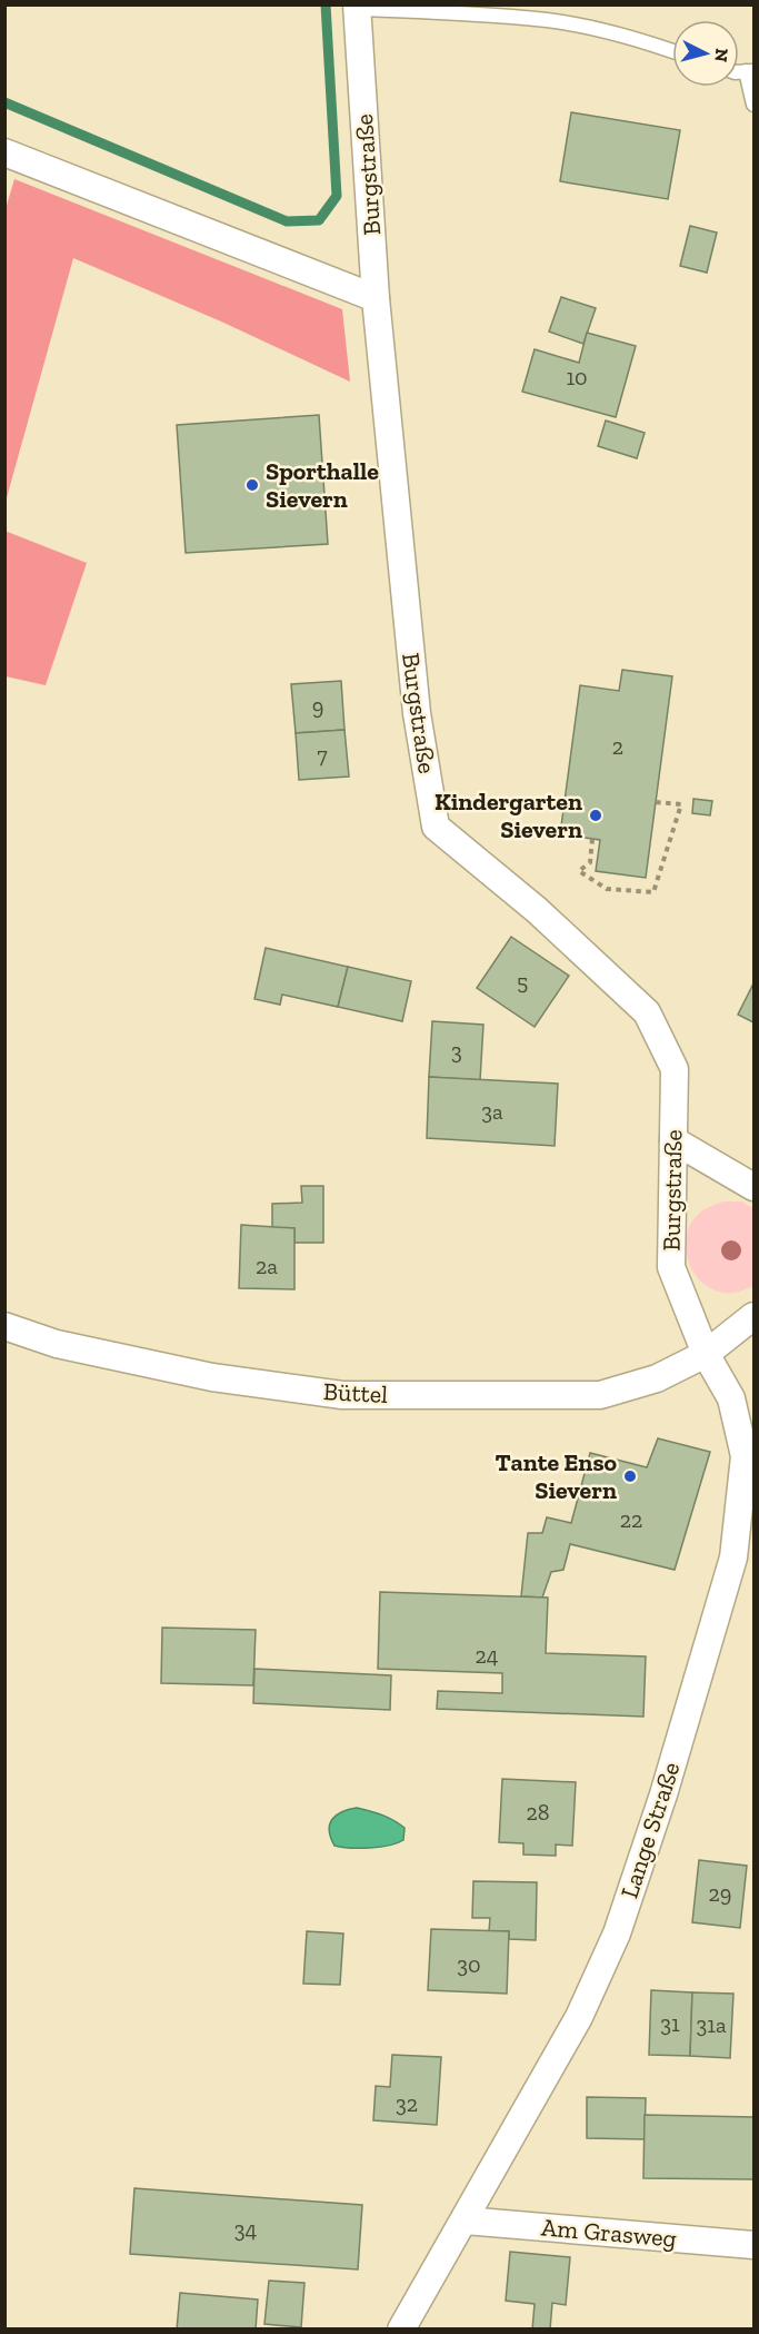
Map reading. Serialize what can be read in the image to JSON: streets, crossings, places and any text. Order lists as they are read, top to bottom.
{
  "streets": {
    "street": [
      "Burgstraße",
      "Büttel",
      "Lange Straße",
      "Am Grasweg"
    ]
  },
  "crossings": [
    ["Burgstraße", "Büttel"],
    ["Burgstraße", "Lange Straße"],
    ["Büttel", "Lange Straße"],
    ["Lange Straße", "Am Grasweg"]
  ],
  "places": ["Sporthalle Sievern", "Kindergarten Sievern", "Tante Enso Sievern"],
  "house_numbers": [
    "10",
    "9",
    "2",
    "7",
    "5",
    "3",
    "3a",
    "2a",
    "22",
    "24",
    "28",
    "29",
    "30",
    "31",
    "31a",
    "32",
    "34"
  ],
  "north": "right"
}
